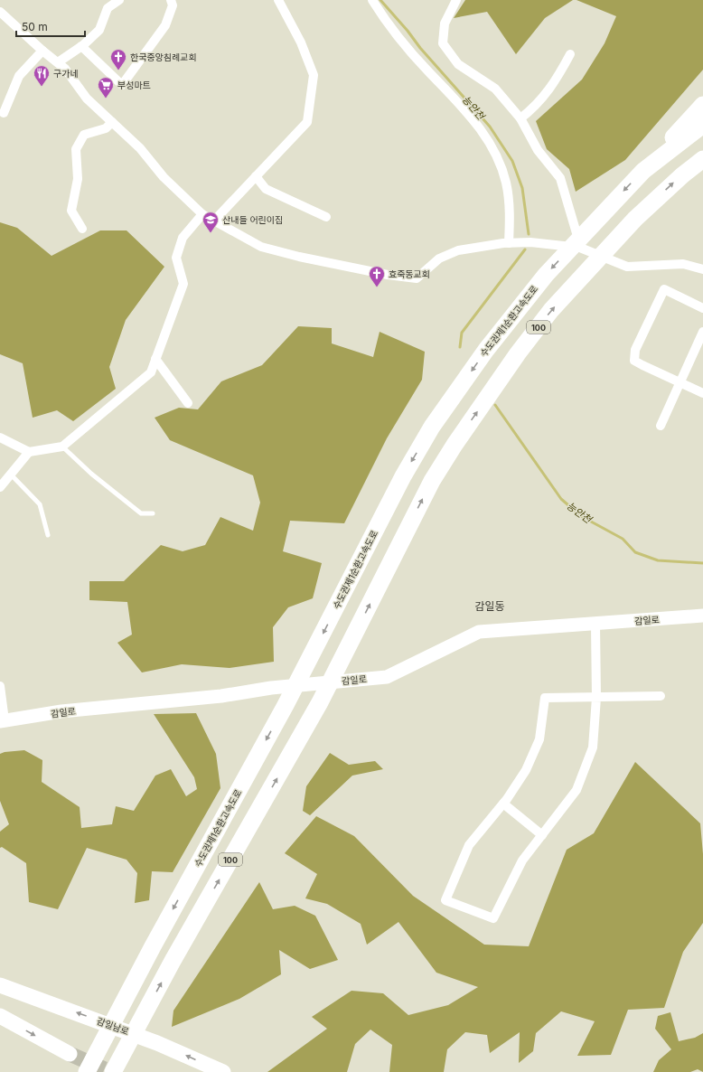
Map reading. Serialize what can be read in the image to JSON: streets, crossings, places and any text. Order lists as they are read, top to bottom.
{
  "streets": {
    "highway": ["수도권제1순환고속도로", "100"],
    "main road": ["감일남로"],
    "street": ["감일로"]
  },
  "districts": ["감일동"],
  "water": ["능안천"],
  "places": {
    "church": ["한국중앙침례교회", "효죽동교회"],
    "restaurant": ["구가네"],
    "supermarket": ["부성마트"],
    "school or university": ["산내들 어린이집"]
  },
  "scale_bar": "50 m"
}
